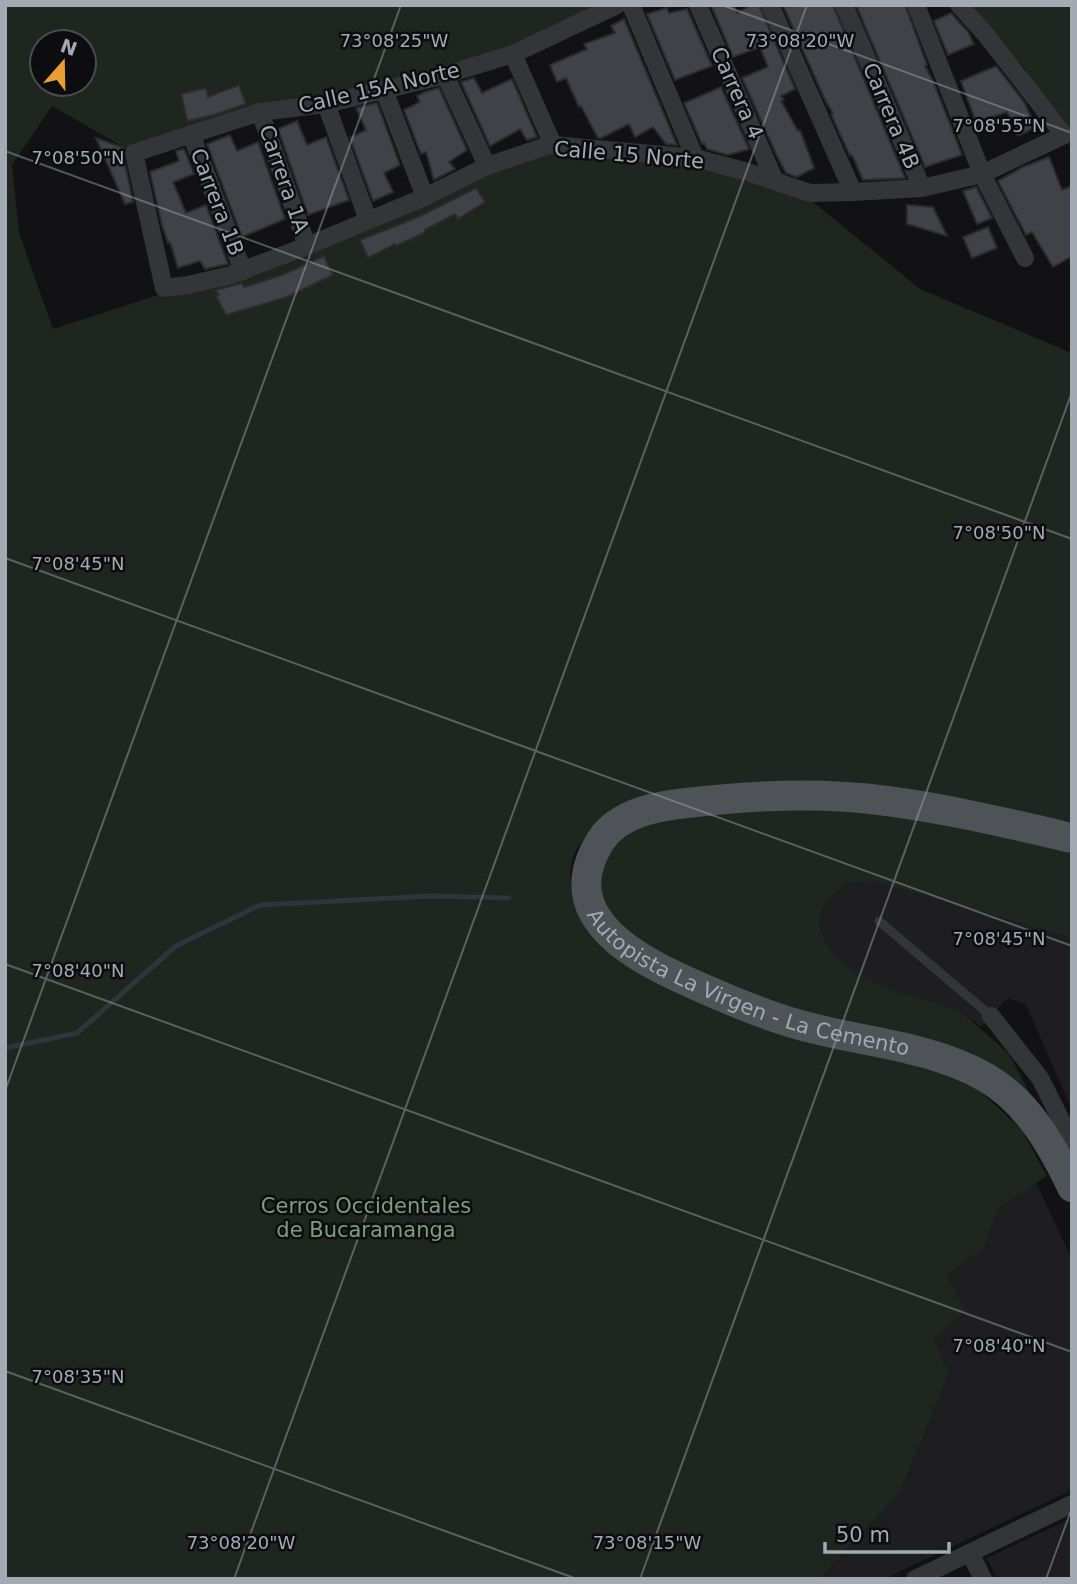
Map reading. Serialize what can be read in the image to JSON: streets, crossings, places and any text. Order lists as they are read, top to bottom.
{
  "streets": {
    "main road": ["Autopista La Virgen - La Cemento"],
    "street": [
      "Calle 15A Norte",
      "Carrera 4",
      "Carrera 4B",
      "Calle 15 Norte",
      "Carrera 1A",
      "Carrera 1B"
    ]
  },
  "crossings": [
    ["Calle 15A Norte", "Calle 15 Norte"],
    ["Calle 15A Norte", "Carrera 1A"],
    ["Calle 15A Norte", "Carrera 1B"],
    ["Carrera 4", "Calle 15 Norte"],
    ["Carrera 4B", "Calle 15 Norte"],
    ["Calle 15 Norte", "Carrera 1A"],
    ["Calle 15 Norte", "Carrera 1B"]
  ],
  "parks": ["Cerros Occidentales de Bucaramanga"],
  "scale_bar": "50 m",
  "north": "top",
  "coordinates": [
    "73°08'25\"W",
    "73°08'20\"W",
    "7°08'55\"N",
    "7°08'50\"N",
    "7°08'45\"N",
    "7°08'40\"N",
    "7°08'35\"N",
    "73°08'15\"W"
  ]
}
